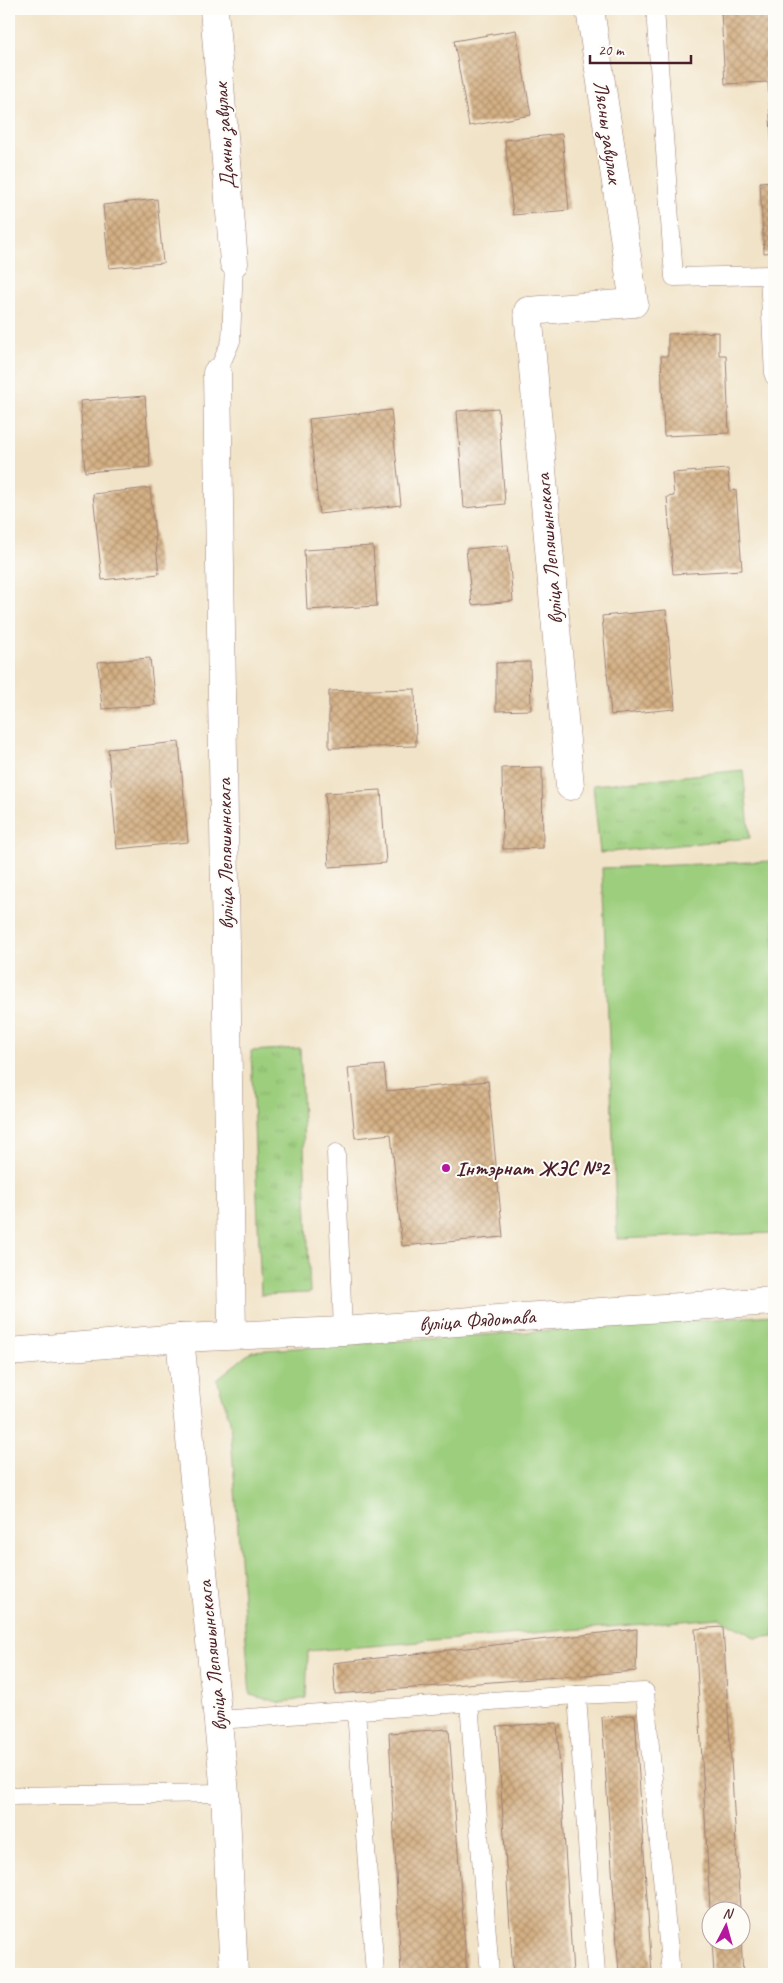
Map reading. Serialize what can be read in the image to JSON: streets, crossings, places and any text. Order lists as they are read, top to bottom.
{
  "streets": {
    "street": [
      "Лясны завулак",
      "Дачны завулак",
      "вуліца Лепяшынскага",
      "вуліца Фядотава"
    ]
  },
  "crossings": [
    ["Лясны завулак", "вуліца Лепяшынскага"],
    ["вуліца Лепяшынскага", "вуліца Фядотава"]
  ],
  "places": ["Інтэрнат ЖЭС №2"],
  "scale_bar": "20 m",
  "north": "top"
}
